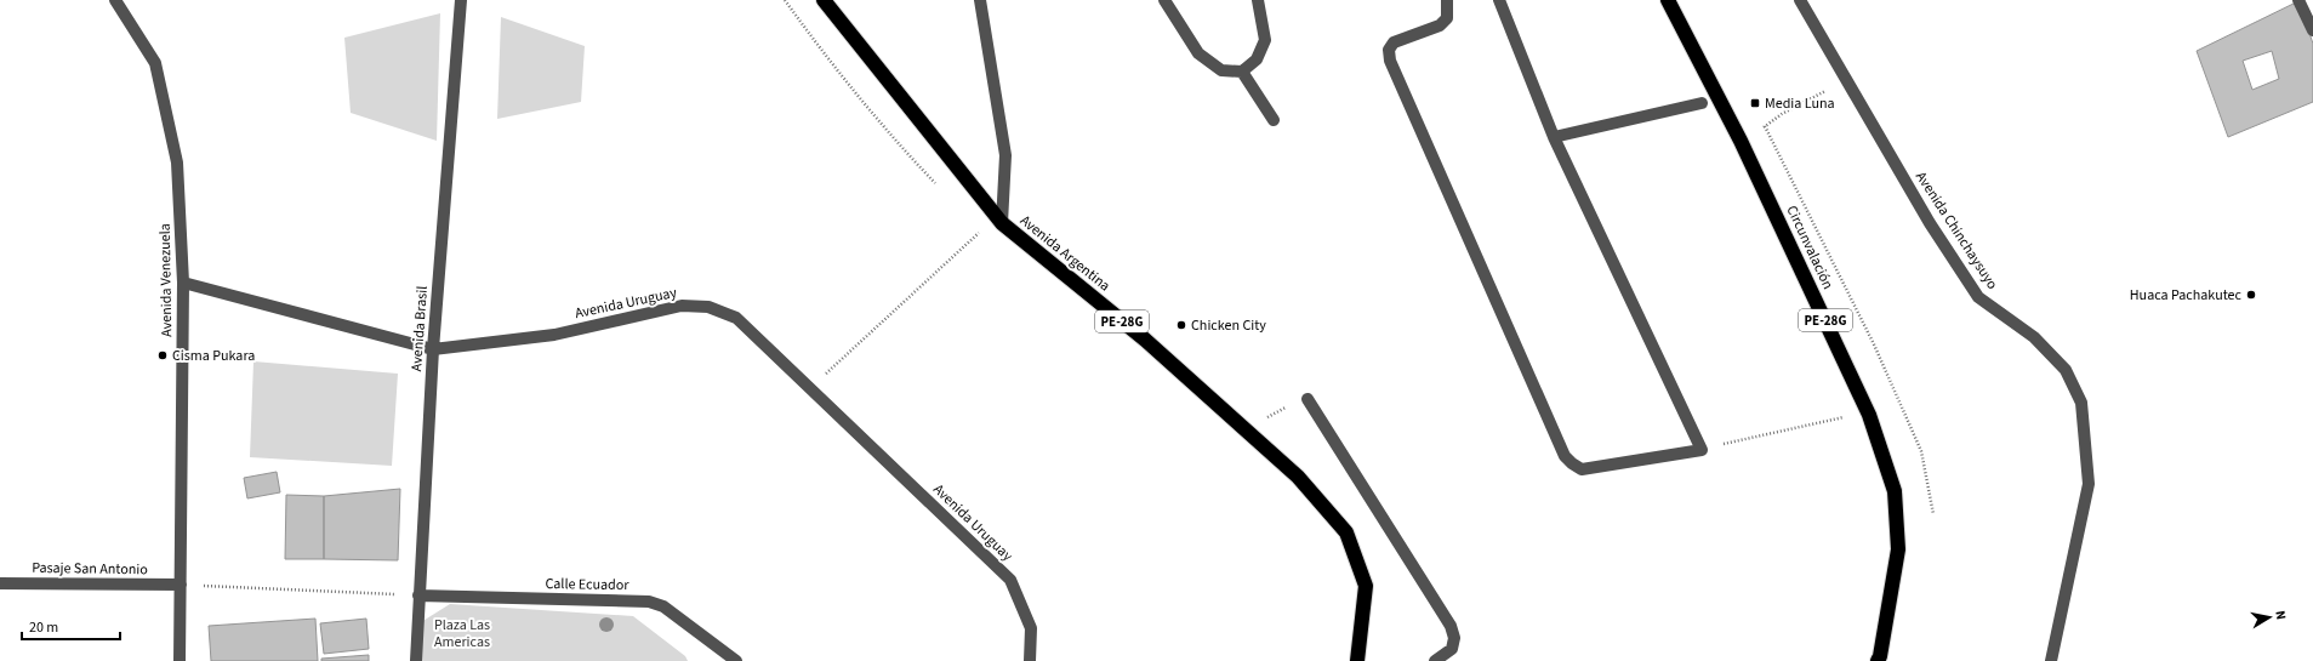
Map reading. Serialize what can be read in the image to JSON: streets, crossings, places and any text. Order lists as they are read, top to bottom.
{
  "streets": {
    "highway": ["Circunvalación", "Avenida Argentina", "PE-28G"],
    "street": [
      "Avenida Chinchaysuyo",
      "Avenida Venezuela",
      "Avenida Uruguay",
      "Avenida Brasil",
      "Pasaje San Antonio",
      "Calle Ecuador"
    ]
  },
  "crossings": [
    ["Avenida Venezuela", "Avenida Uruguay"],
    ["Avenida Venezuela", "Pasaje San Antonio"],
    ["Avenida Uruguay", "Avenida Brasil"],
    ["Avenida Brasil", "Calle Ecuador"]
  ],
  "parks": ["Plaza Las Americas"],
  "places": {
    "transit": ["Media Luna"],
    "other": ["Huaca Pachakutec", "Chicken City", "Cisma Pukara"]
  },
  "scale_bar": "20 m",
  "north": "right"
}
